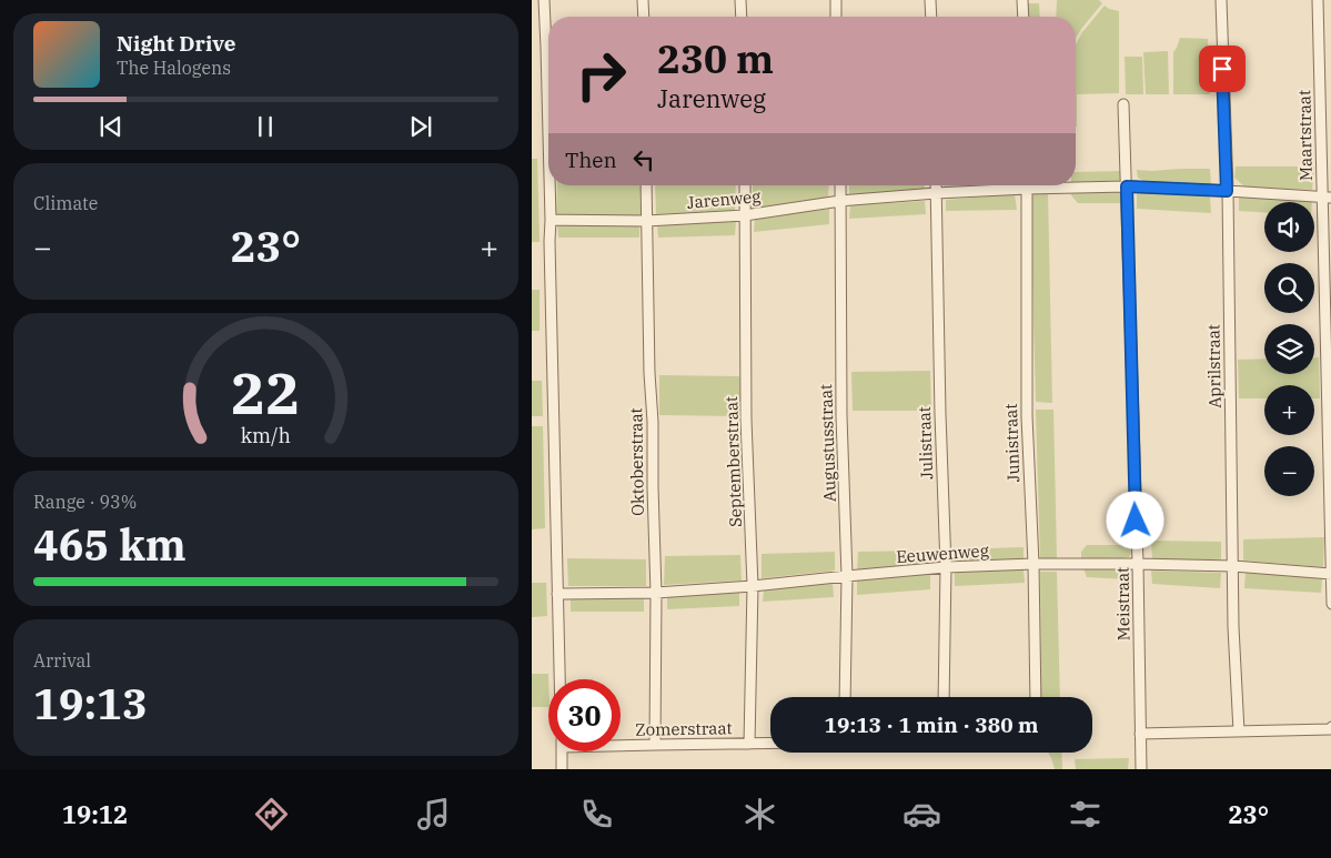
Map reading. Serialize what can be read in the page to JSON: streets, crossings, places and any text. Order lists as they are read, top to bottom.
{
  "streets": {
    "street": [
      "Maartstraat",
      "Jarenweg",
      "Aprilstraat",
      "Augustusstraat",
      "Julistraat",
      "Junistraat",
      "Oktoberstraat",
      "Septemberstraat",
      "Eeuwenweg",
      "Meistraat",
      "Zomerstraat"
    ]
  },
  "crossings": [
    ["Maartstraat", "Jarenweg"],
    ["Maartstraat", "Eeuwenweg"],
    ["Jarenweg", "Aprilstraat"],
    ["Jarenweg", "Augustusstraat"],
    ["Jarenweg", "Julistraat"],
    ["Jarenweg", "Oktoberstraat"],
    ["Jarenweg", "Septemberstraat"],
    ["Jarenweg", "Meistraat"],
    ["Aprilstraat", "Eeuwenweg"],
    ["Augustusstraat", "Eeuwenweg"],
    ["Julistraat", "Eeuwenweg"],
    ["Junistraat", "Eeuwenweg"],
    ["Oktoberstraat", "Eeuwenweg"],
    ["Oktoberstraat", "Zomerstraat"],
    ["Septemberstraat", "Eeuwenweg"],
    ["Septemberstraat", "Zomerstraat"],
    ["Eeuwenweg", "Meistraat"]
  ],
  "page": {
    "turn": ["230 m", "Jarenweg"],
    "song": ["Night Drive", "The Halogens"],
    "then": "Then",
    "tile": [
      "Climate",
      ["Range · 93%", "465 km"],
      ["Arrival", "19:13"]
    ],
    "map_buttons": ["+", "−"],
    "heat": ["−", "23°", "+"],
    "limit": "30",
    "trip": "19:13 · 1 min · 380 m",
    "tabs": ["19:12", "23°"],
    "gauge": ["22", "km/h"]
  }
}
